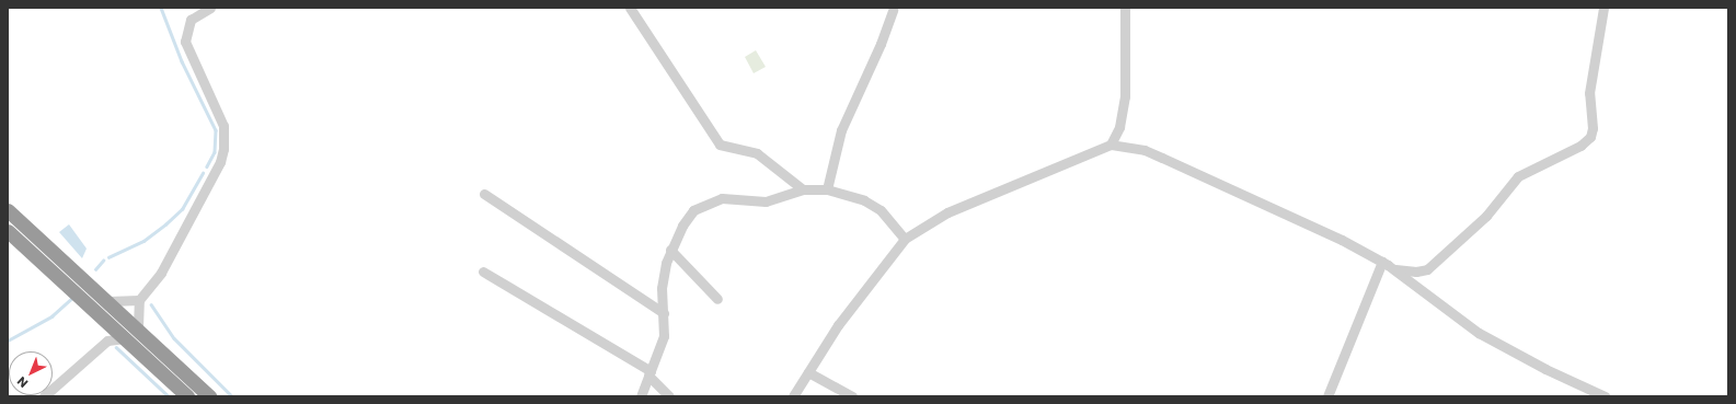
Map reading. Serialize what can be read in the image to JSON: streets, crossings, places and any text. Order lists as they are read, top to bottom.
{
  "north": "bottom left"
}
